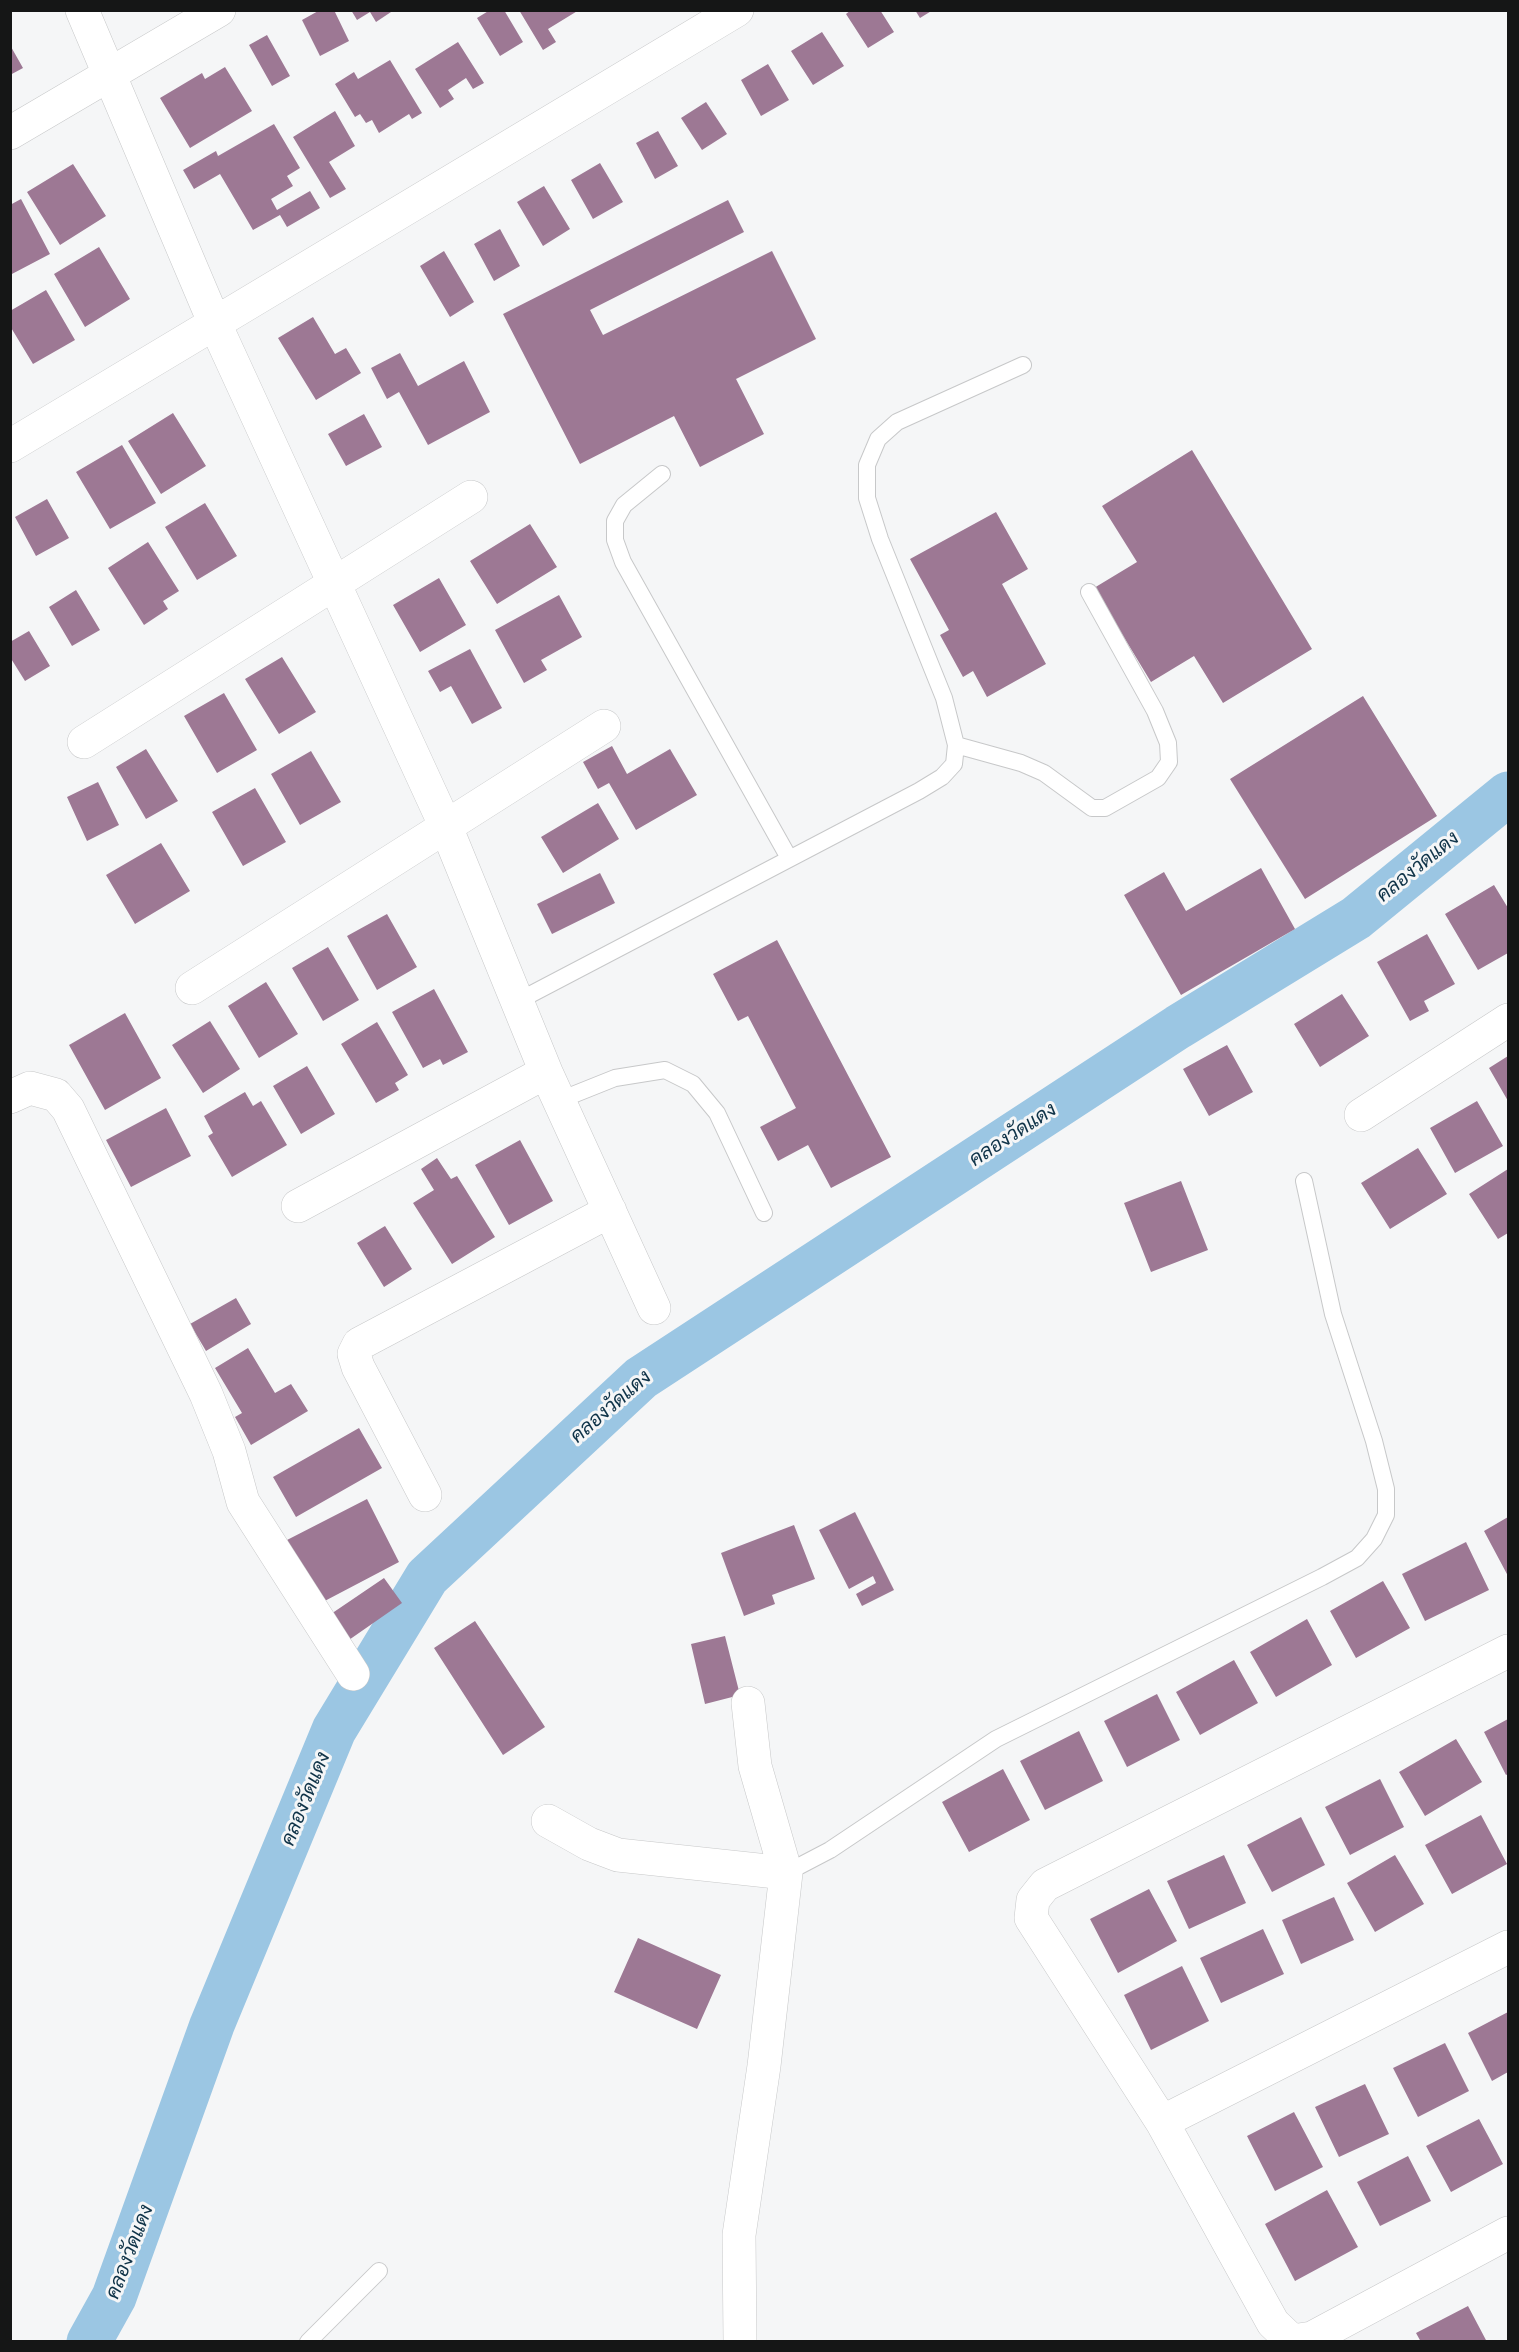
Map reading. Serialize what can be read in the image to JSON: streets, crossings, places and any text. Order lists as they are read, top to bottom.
{
  "water": ["คลองวัดแดง"]
}
